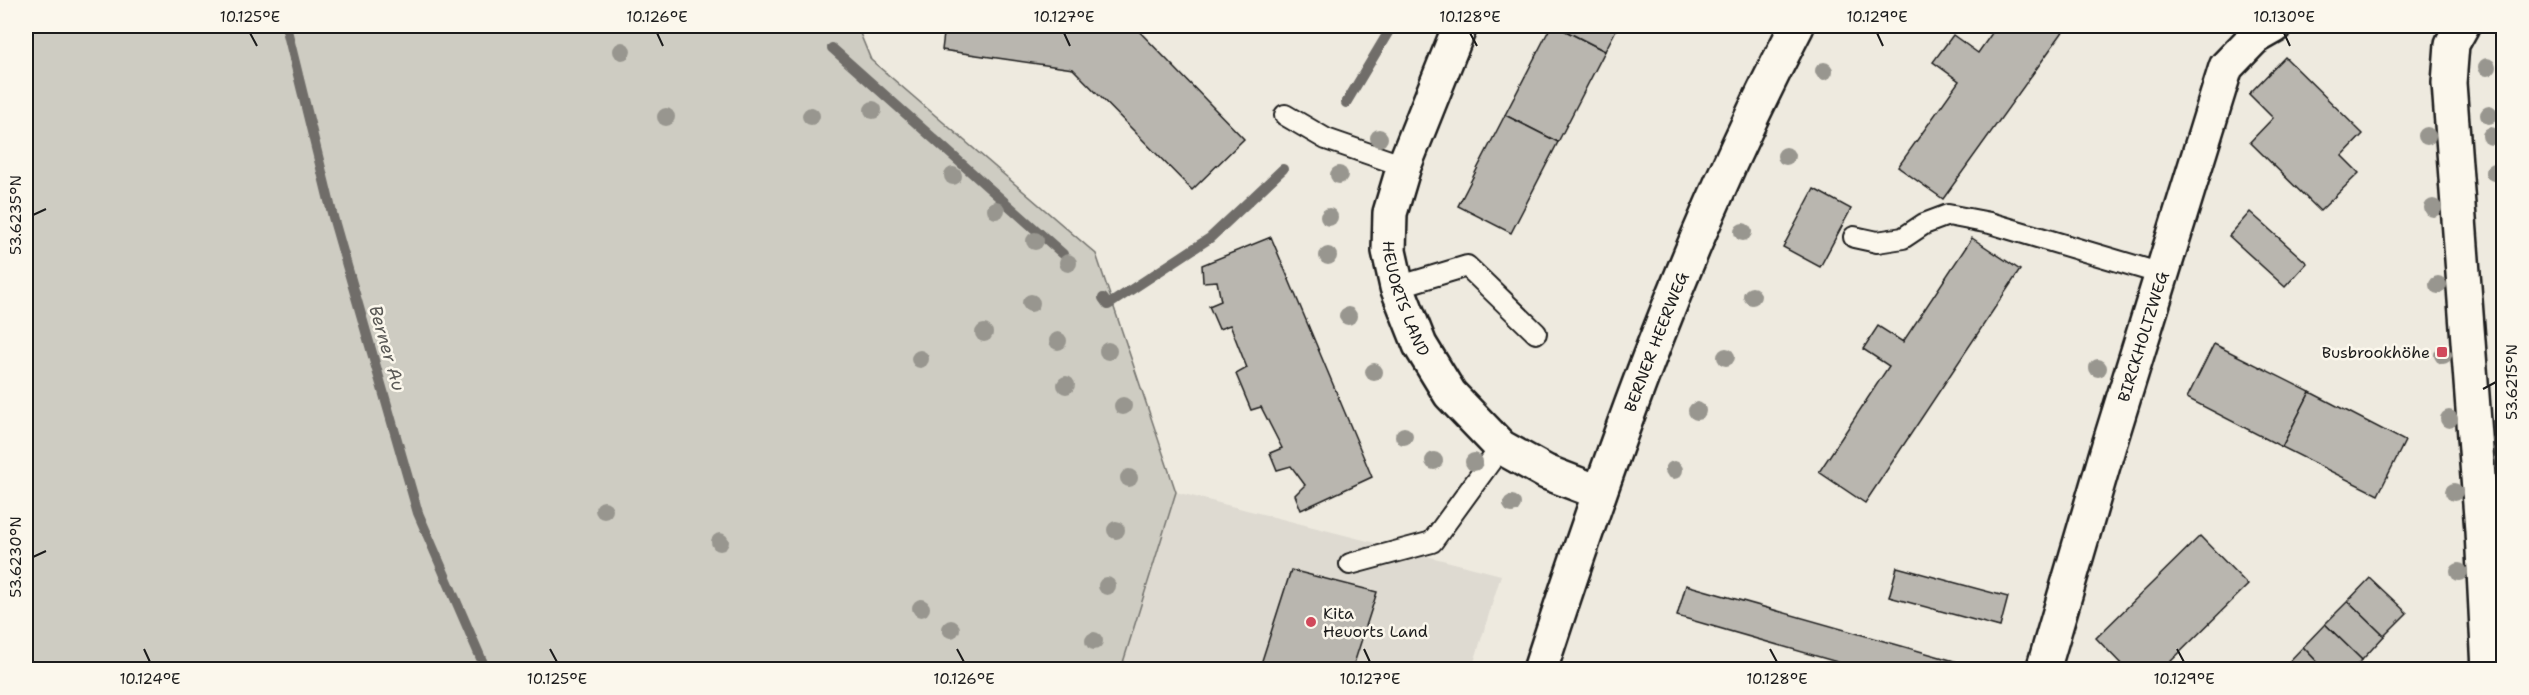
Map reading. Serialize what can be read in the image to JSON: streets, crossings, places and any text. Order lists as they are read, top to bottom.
{
  "streets": {
    "street": ["HEUORTS LAND", "BIRCKHOLTZWEG", "BERNER HEERWEG"]
  },
  "crossings": [
    ["HEUORTS LAND", "BERNER HEERWEG"]
  ],
  "water": ["Berner Au"],
  "places": {
    "transit": ["Busbrookhöhe"],
    "other": ["Kita Heuorts Land"]
  },
  "coordinates": [
    "10.125°E",
    "10.126°E",
    "10.127°E",
    "10.128°E",
    "10.129°E",
    "10.130°E",
    "53.6235°N",
    "53.6215°N",
    "53.6230°N",
    "10.124°E"
  ]
}
